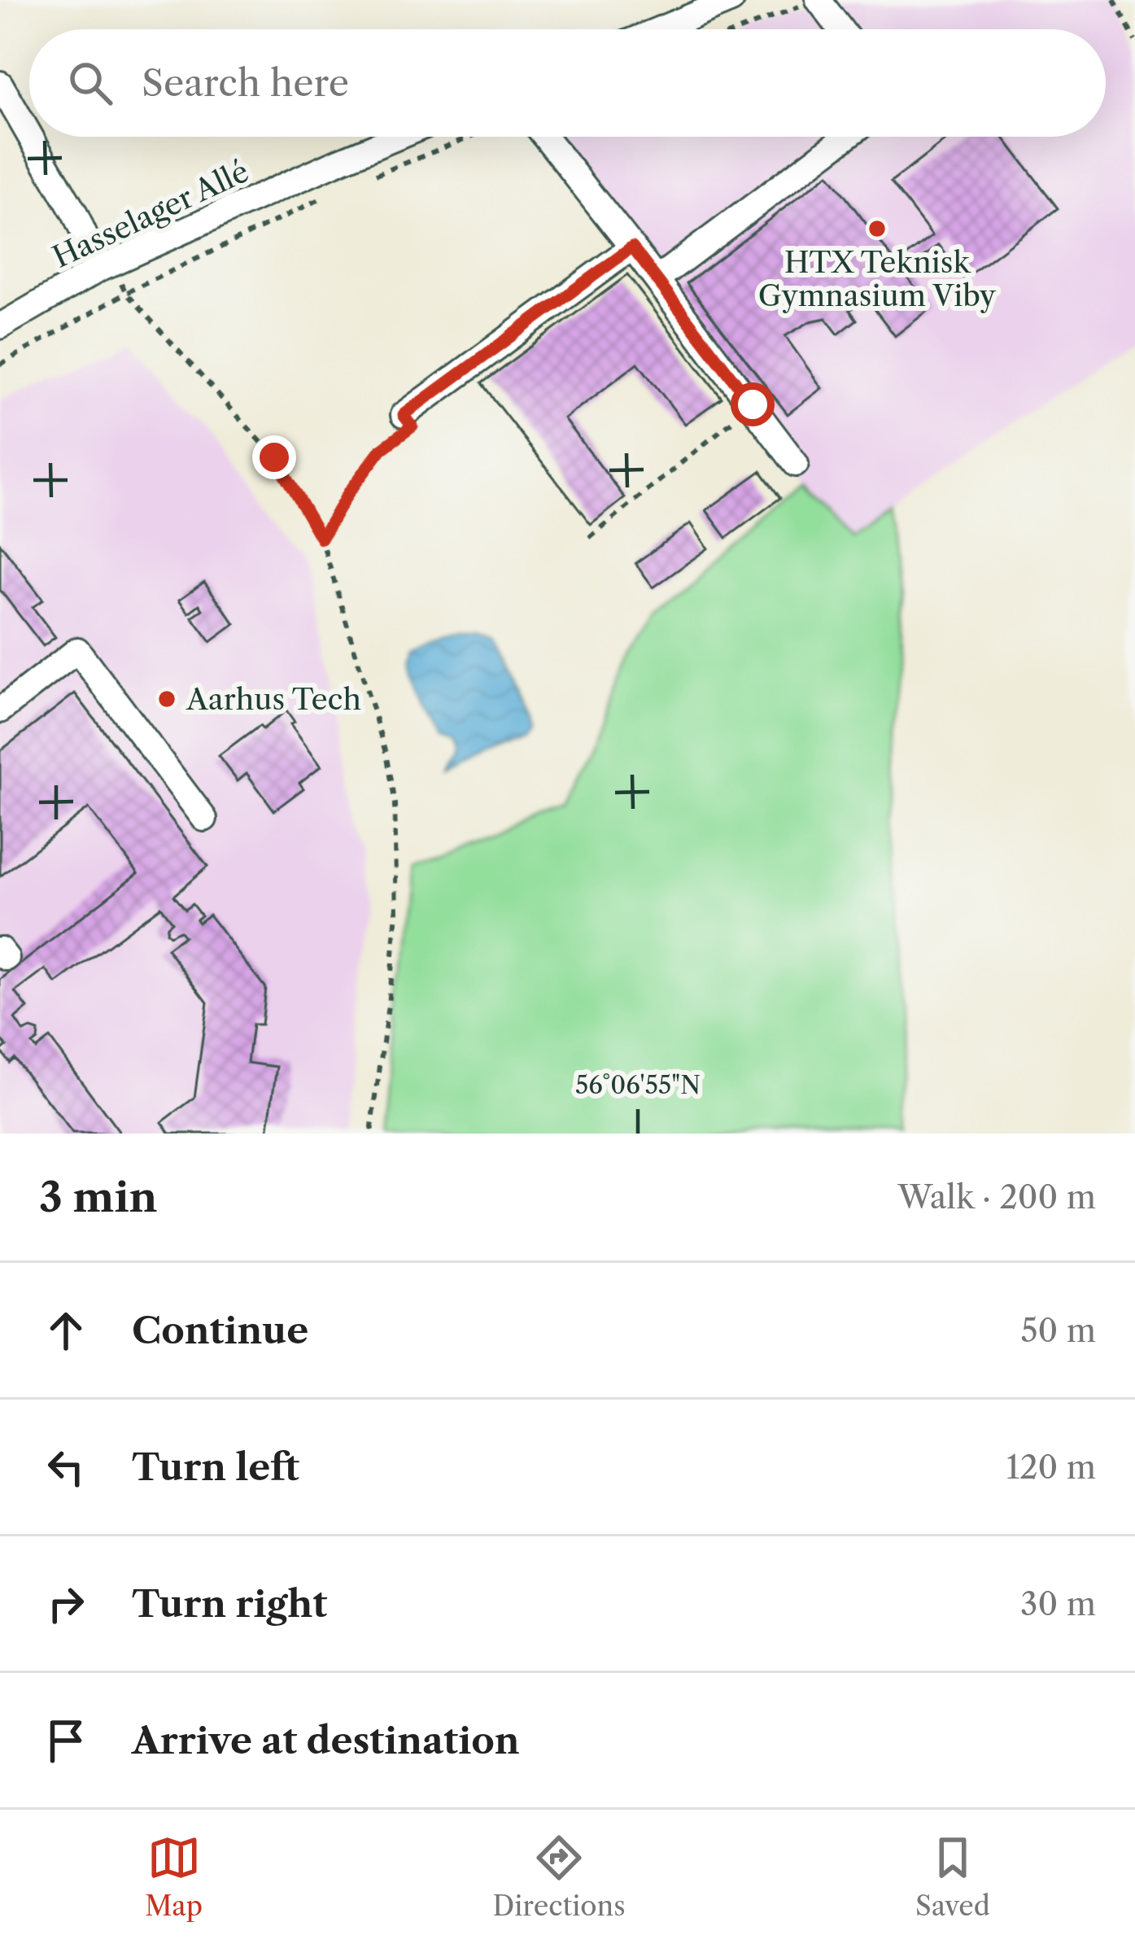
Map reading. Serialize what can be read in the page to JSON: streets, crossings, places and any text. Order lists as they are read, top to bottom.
{
  "streets": {
    "street": ["Hasselager Allé"]
  },
  "places": ["HTX Teknisk Gymnasium Viby", "Aarhus Tech"],
  "page": {
    "search": "Search here",
    "heading": ["3 min", "Walk · 200 m"],
    "list": [
      ["Continue", "50 m"],
      ["Turn left", "120 m"],
      ["Turn right", "30 m"],
      "Arrive at destination"
    ],
    "nav": ["Map", "Directions", "Saved"]
  },
  "coordinates": ["56°06'55\"N"]
}
